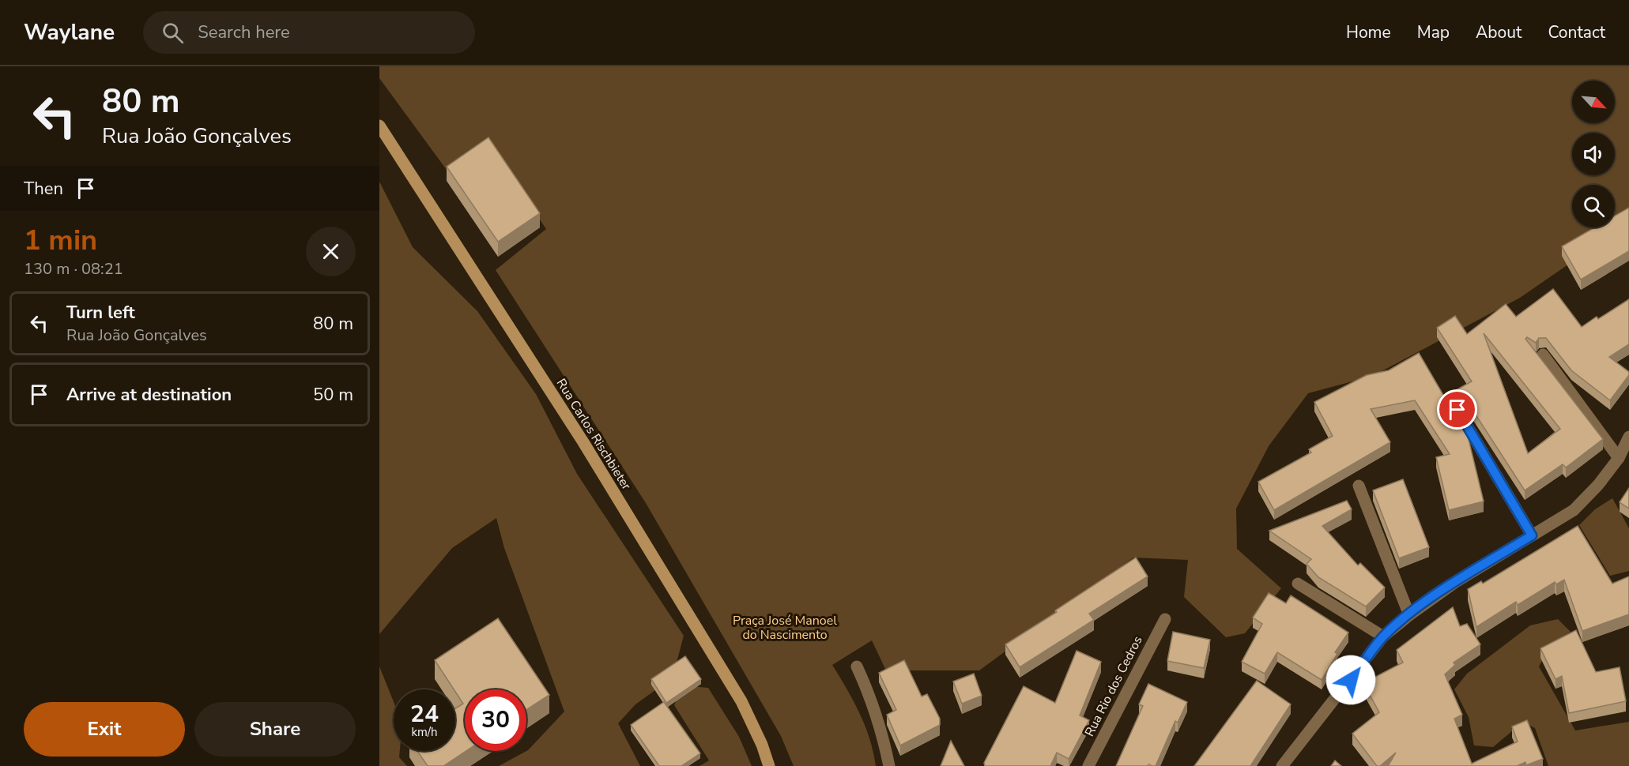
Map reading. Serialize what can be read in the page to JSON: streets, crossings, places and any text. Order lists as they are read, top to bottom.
{
  "streets": {
    "street": ["Rua Carlos Rischbieter", "Rua Rio dos Cedros"]
  },
  "parks": ["Praça José Manoel do Nascimento"],
  "north": "bottom right",
  "page": {
    "header": "Waylane",
    "search": "Search here",
    "nav": [
      "Home",
      "Map",
      "About",
      "Contact"
    ],
    "turn": ["80 m", "Rua João Gonçalves"],
    "then": "Then",
    "heading": ["1 min", "130 m · 08:21"],
    "list": [
      {
        "name": "Turn left",
        "note": "Rua João Gonçalves",
        "value": "80 m"
      },
      {
        "name": "Arrive at destination",
        "value": "50 m"
      }
    ],
    "speed": "24 km/h",
    "limit": "30",
    "buttons": ["Exit", "Share"]
  }
}
